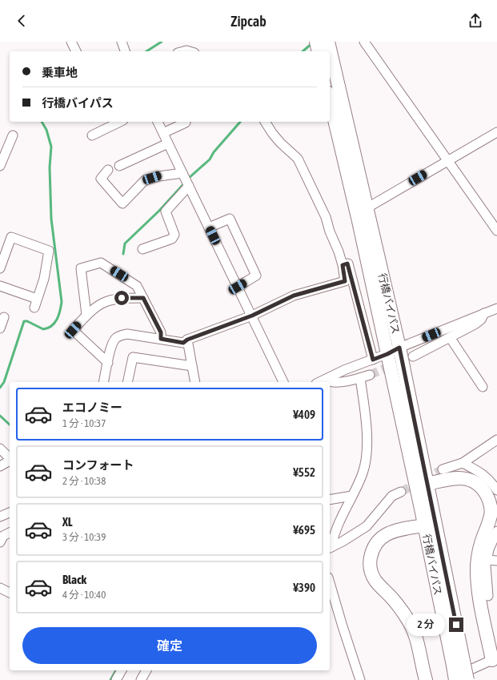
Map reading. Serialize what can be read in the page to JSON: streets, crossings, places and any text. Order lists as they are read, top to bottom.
{
  "streets": {
    "highway": ["行橋バイパス"]
  },
  "page": {
    "header": "Zipcab",
    "banner": ["乗車地", "行橋バイパス"],
    "list": [
      {
        "name": "エコノミー",
        "note": "1 分 · 10:37",
        "value": "¥409"
      },
      {
        "name": "コンフォート",
        "note": "2 分 · 10:38",
        "value": "¥552"
      },
      {
        "name": "XL",
        "note": "3 分 · 10:39",
        "value": "¥695"
      },
      {
        "name": "Black",
        "note": "4 分 · 10:40",
        "value": "¥390"
      }
    ],
    "bubble": "2 分",
    "buttons": "確定"
  }
}
